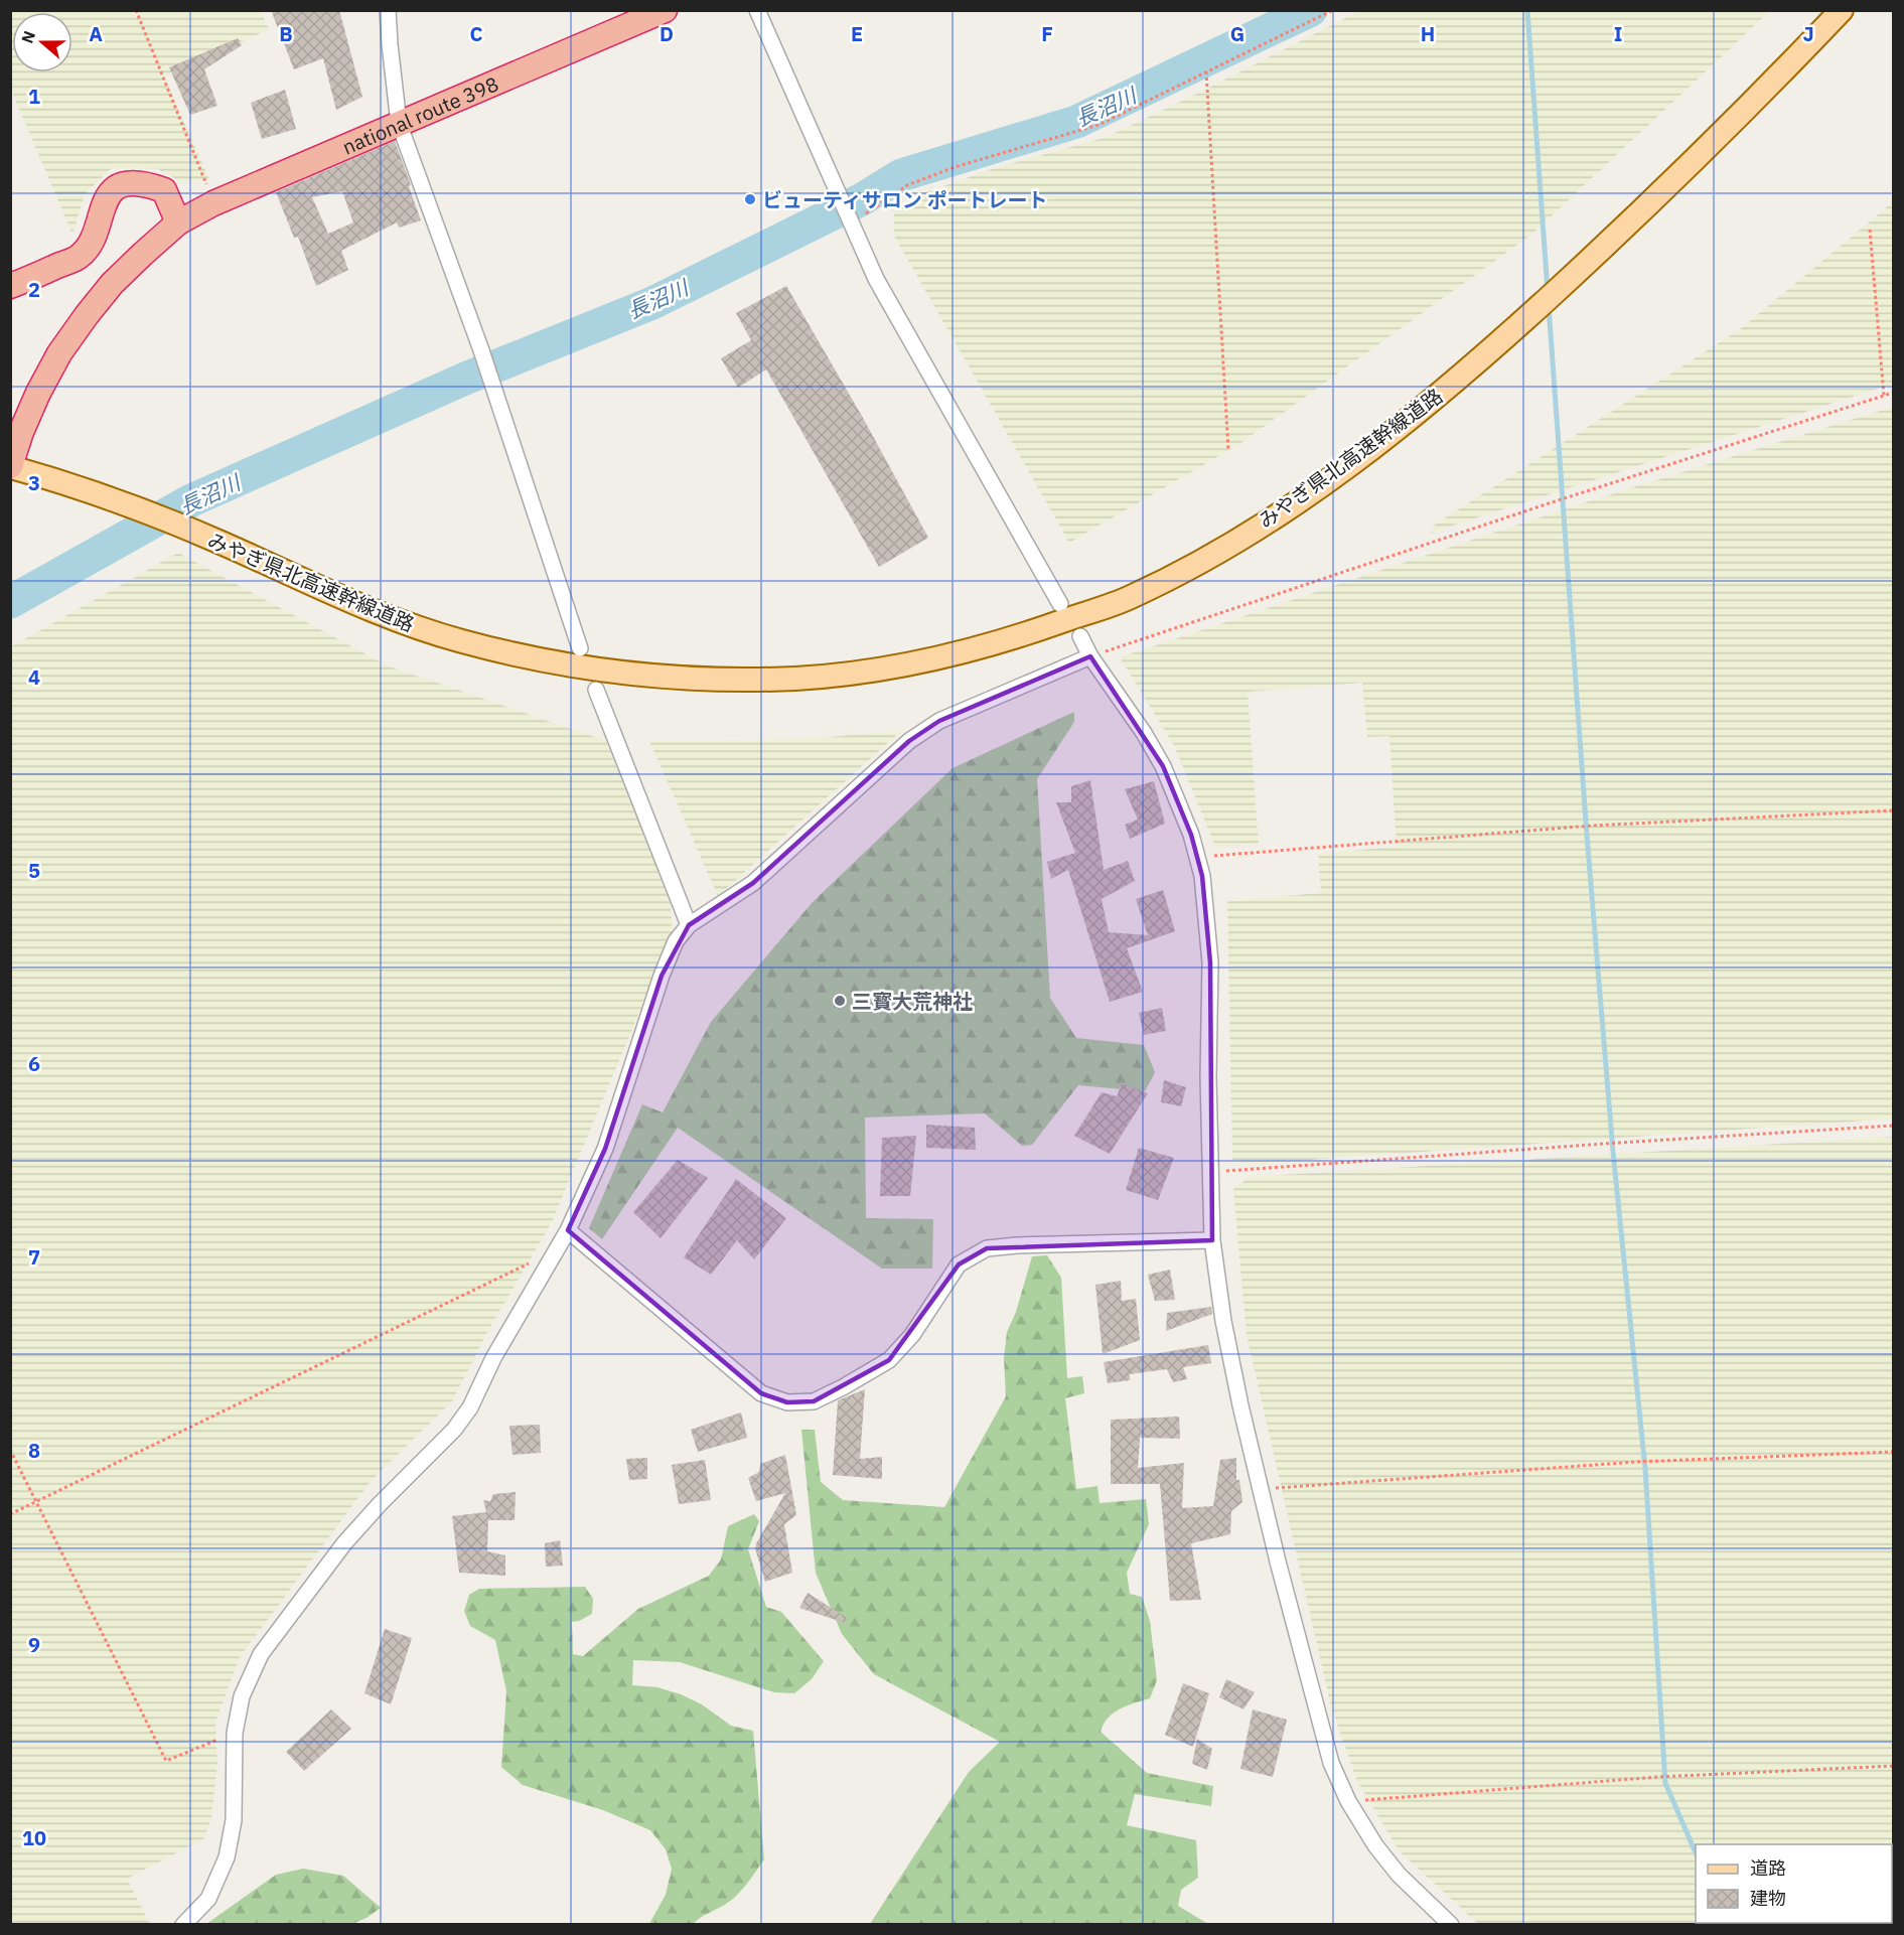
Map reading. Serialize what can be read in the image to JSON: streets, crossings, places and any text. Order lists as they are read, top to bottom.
{
  "streets": {
    "highway": ["national route 398"],
    "main road": ["みやぎ県北高速幹線道路"]
  },
  "crossings": [
    ["national route 398", "みやぎ県北高速幹線道路"]
  ],
  "water": ["長沼川"],
  "places": ["ビューティサロン ポートレート", "三寳大荒神社"],
  "legend": ["道路", "建物"],
  "north": "left",
  "grid": {
    "columns": [
      "A",
      "B",
      "C",
      "D",
      "E",
      "F",
      "G",
      "H",
      "I",
      "J"
    ],
    "rows": [
      "1",
      "2",
      "3",
      "4",
      "5",
      "6",
      "7",
      "8",
      "9",
      "10"
    ]
  }
}
